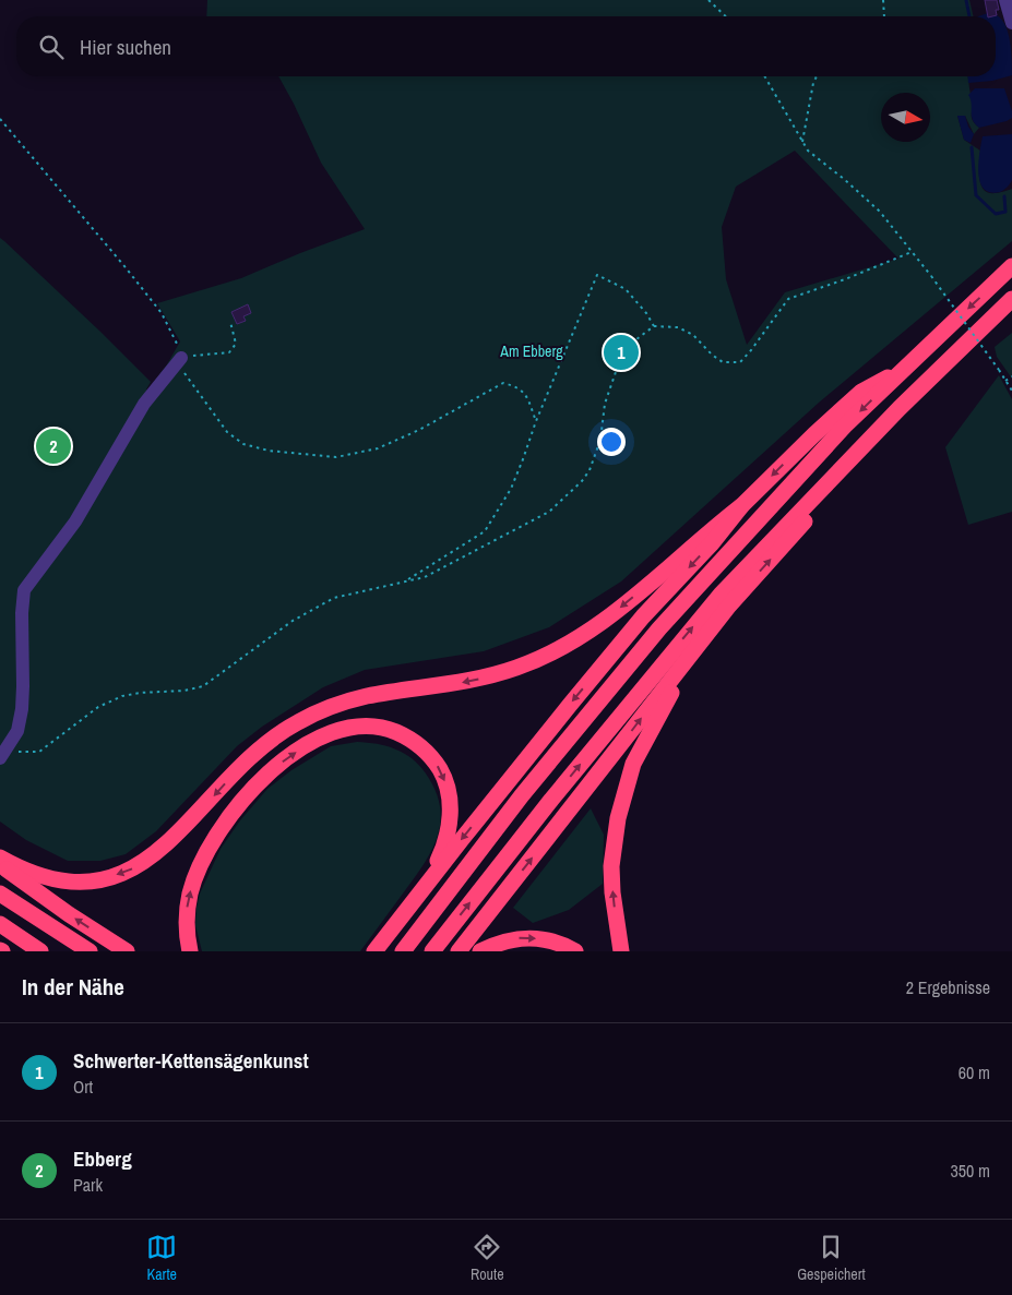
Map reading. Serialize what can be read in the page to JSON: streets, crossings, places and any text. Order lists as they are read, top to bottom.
{
  "parks": ["Am Ebberg"],
  "north": "right",
  "page": {
    "search": "Hier suchen",
    "pins": ["1", "2"],
    "heading": ["In der Nähe", "2 Ergebnisse"],
    "list": [
      {
        "mark": "1",
        "name": "Schwerter-Kettensägenkunst",
        "note": "Ort",
        "value": "60 m"
      },
      {
        "mark": "2",
        "name": "Ebberg",
        "note": "Park",
        "value": "350 m"
      }
    ],
    "nav": ["Karte", "Route", "Gespeichert"]
  }
}
